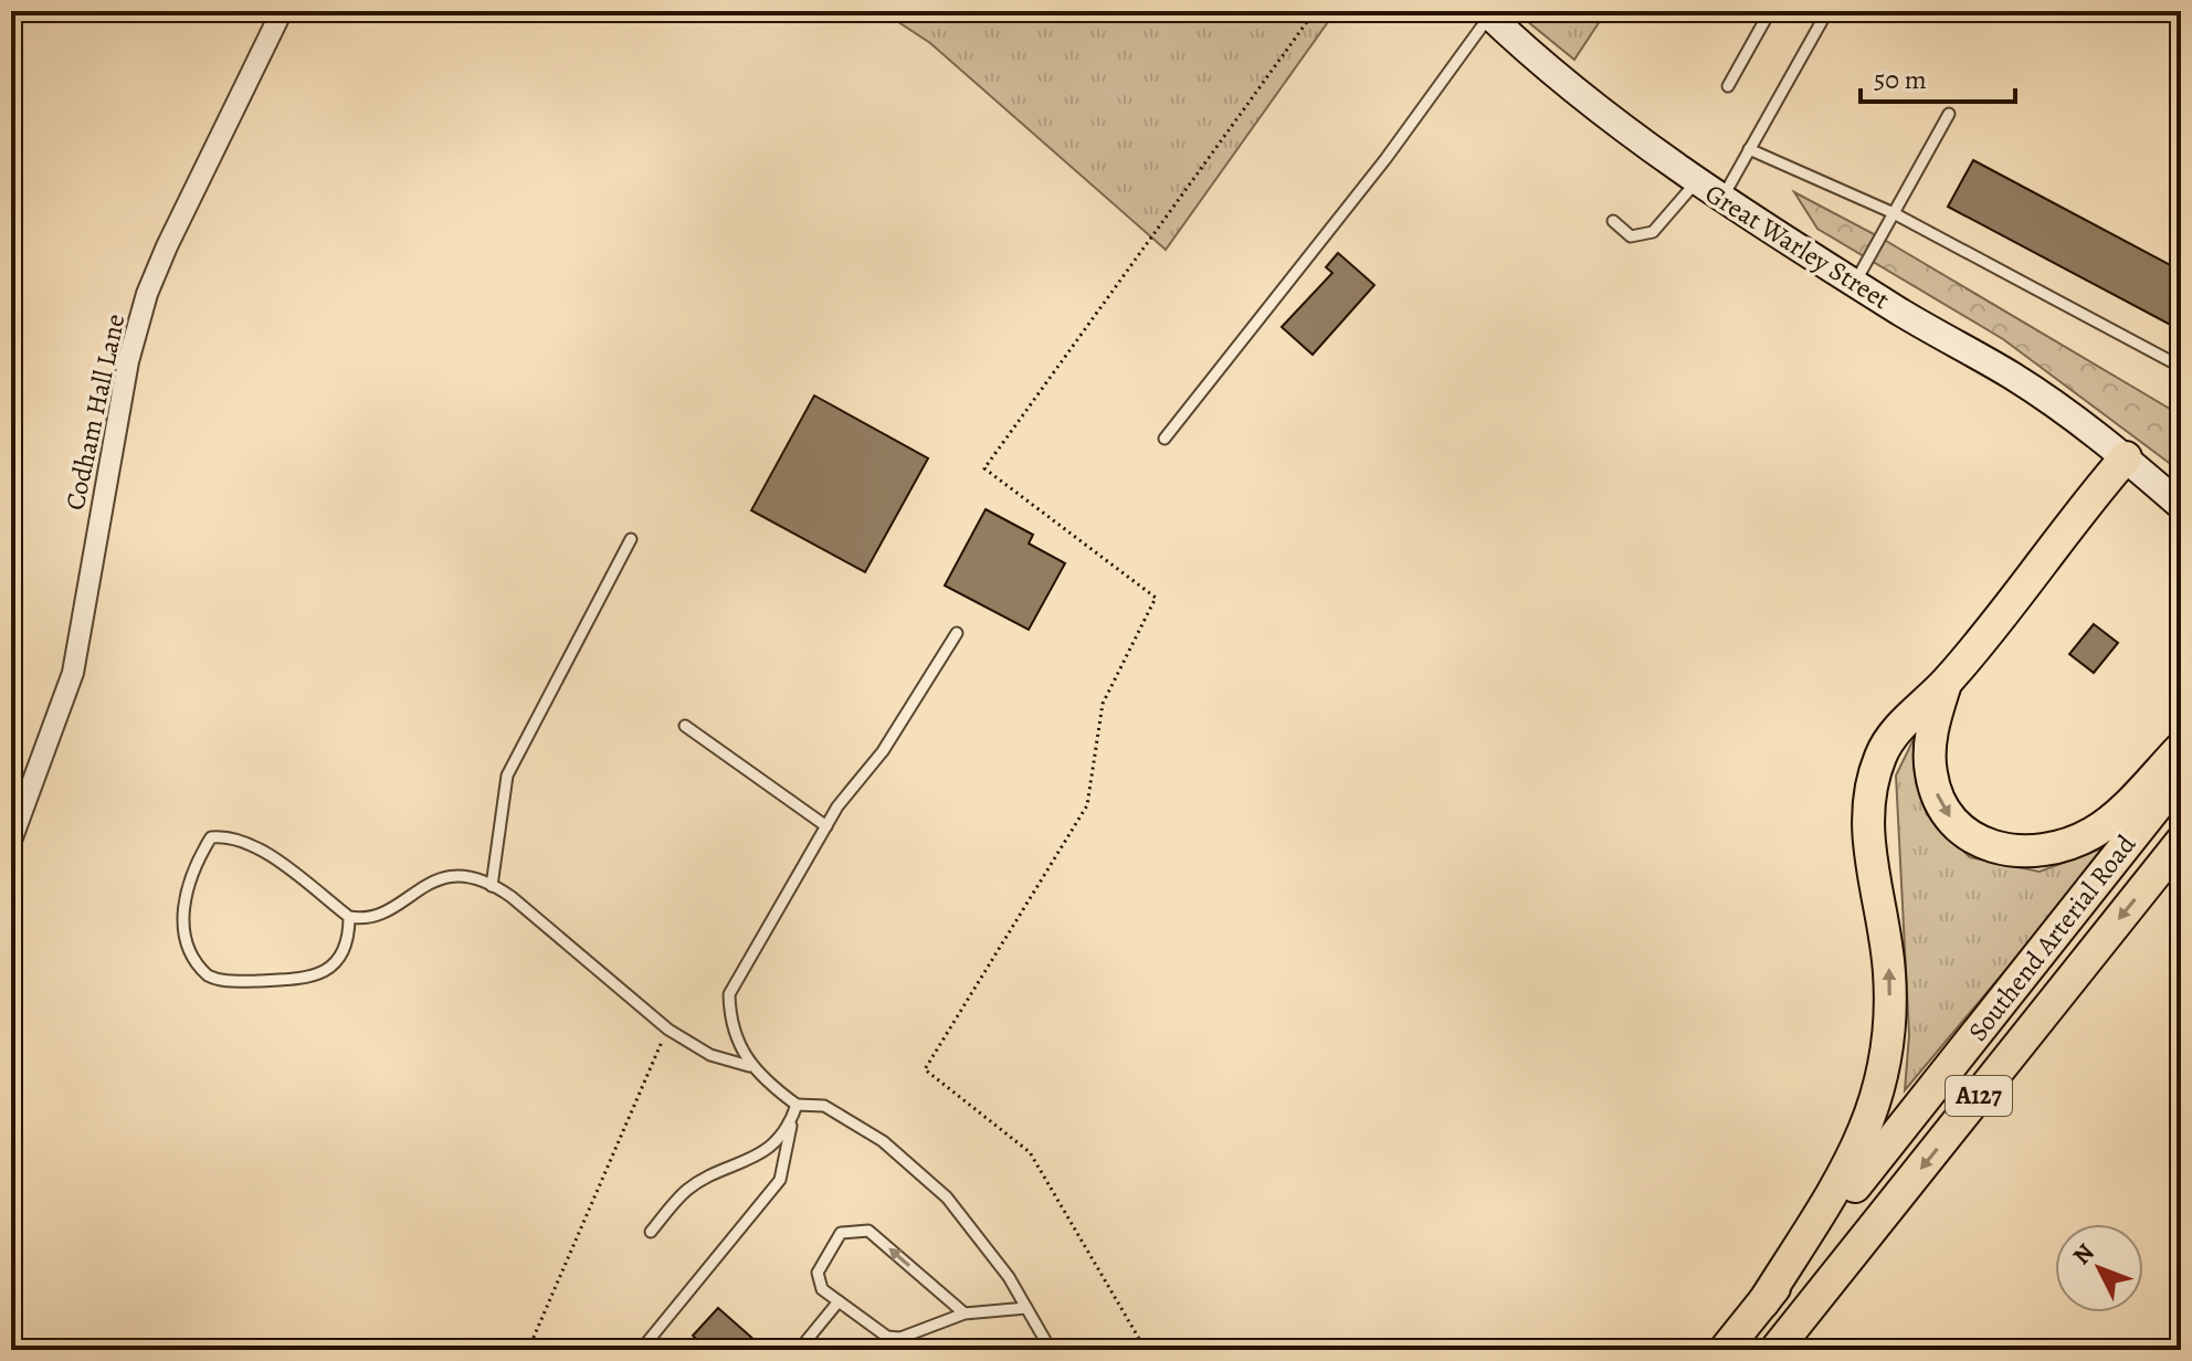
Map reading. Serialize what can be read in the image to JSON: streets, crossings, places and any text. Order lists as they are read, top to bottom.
{
  "streets": {
    "highway": ["Southend Arterial Road", "A127"],
    "main road": ["Great Warley Street"],
    "street": ["Codham Hall Lane"]
  },
  "scale_bar": "50 m",
  "north": "top left"
}
